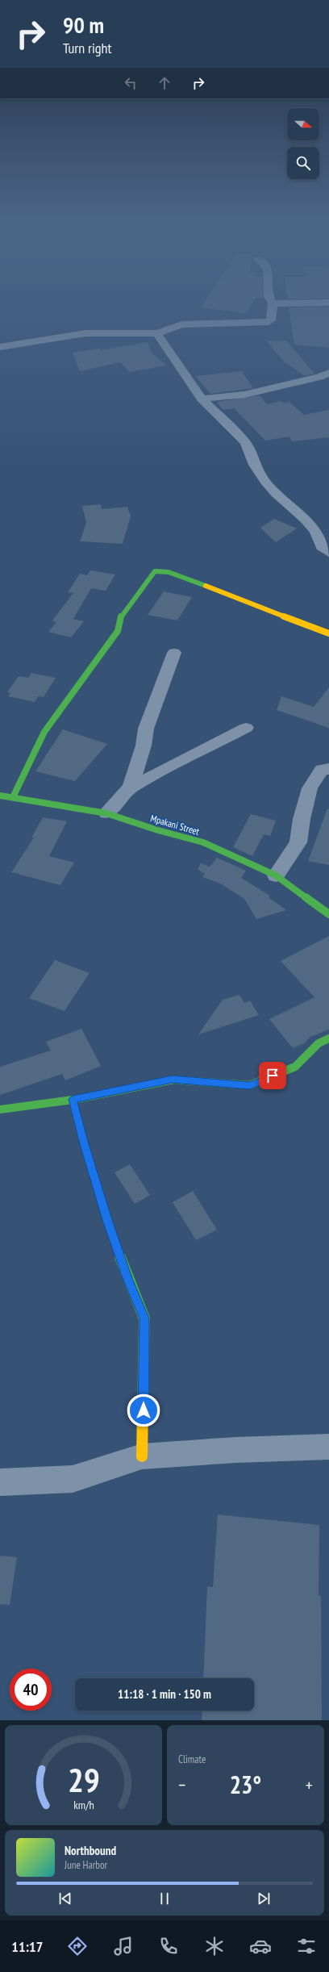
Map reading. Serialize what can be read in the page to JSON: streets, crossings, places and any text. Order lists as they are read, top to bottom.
{
  "streets": {
    "street": ["Mpakani Street"]
  },
  "north": "right",
  "page": {
    "turn": ["90 m", "Turn right"],
    "limit": "40",
    "trip": "11:18 · 1 min · 150 m",
    "tile": "Climate",
    "heat": ["−", "23°", "+"],
    "song": ["Northbound", "June Harbor"],
    "tabs": "11:17",
    "gauge": ["29", "km/h"]
  }
}
